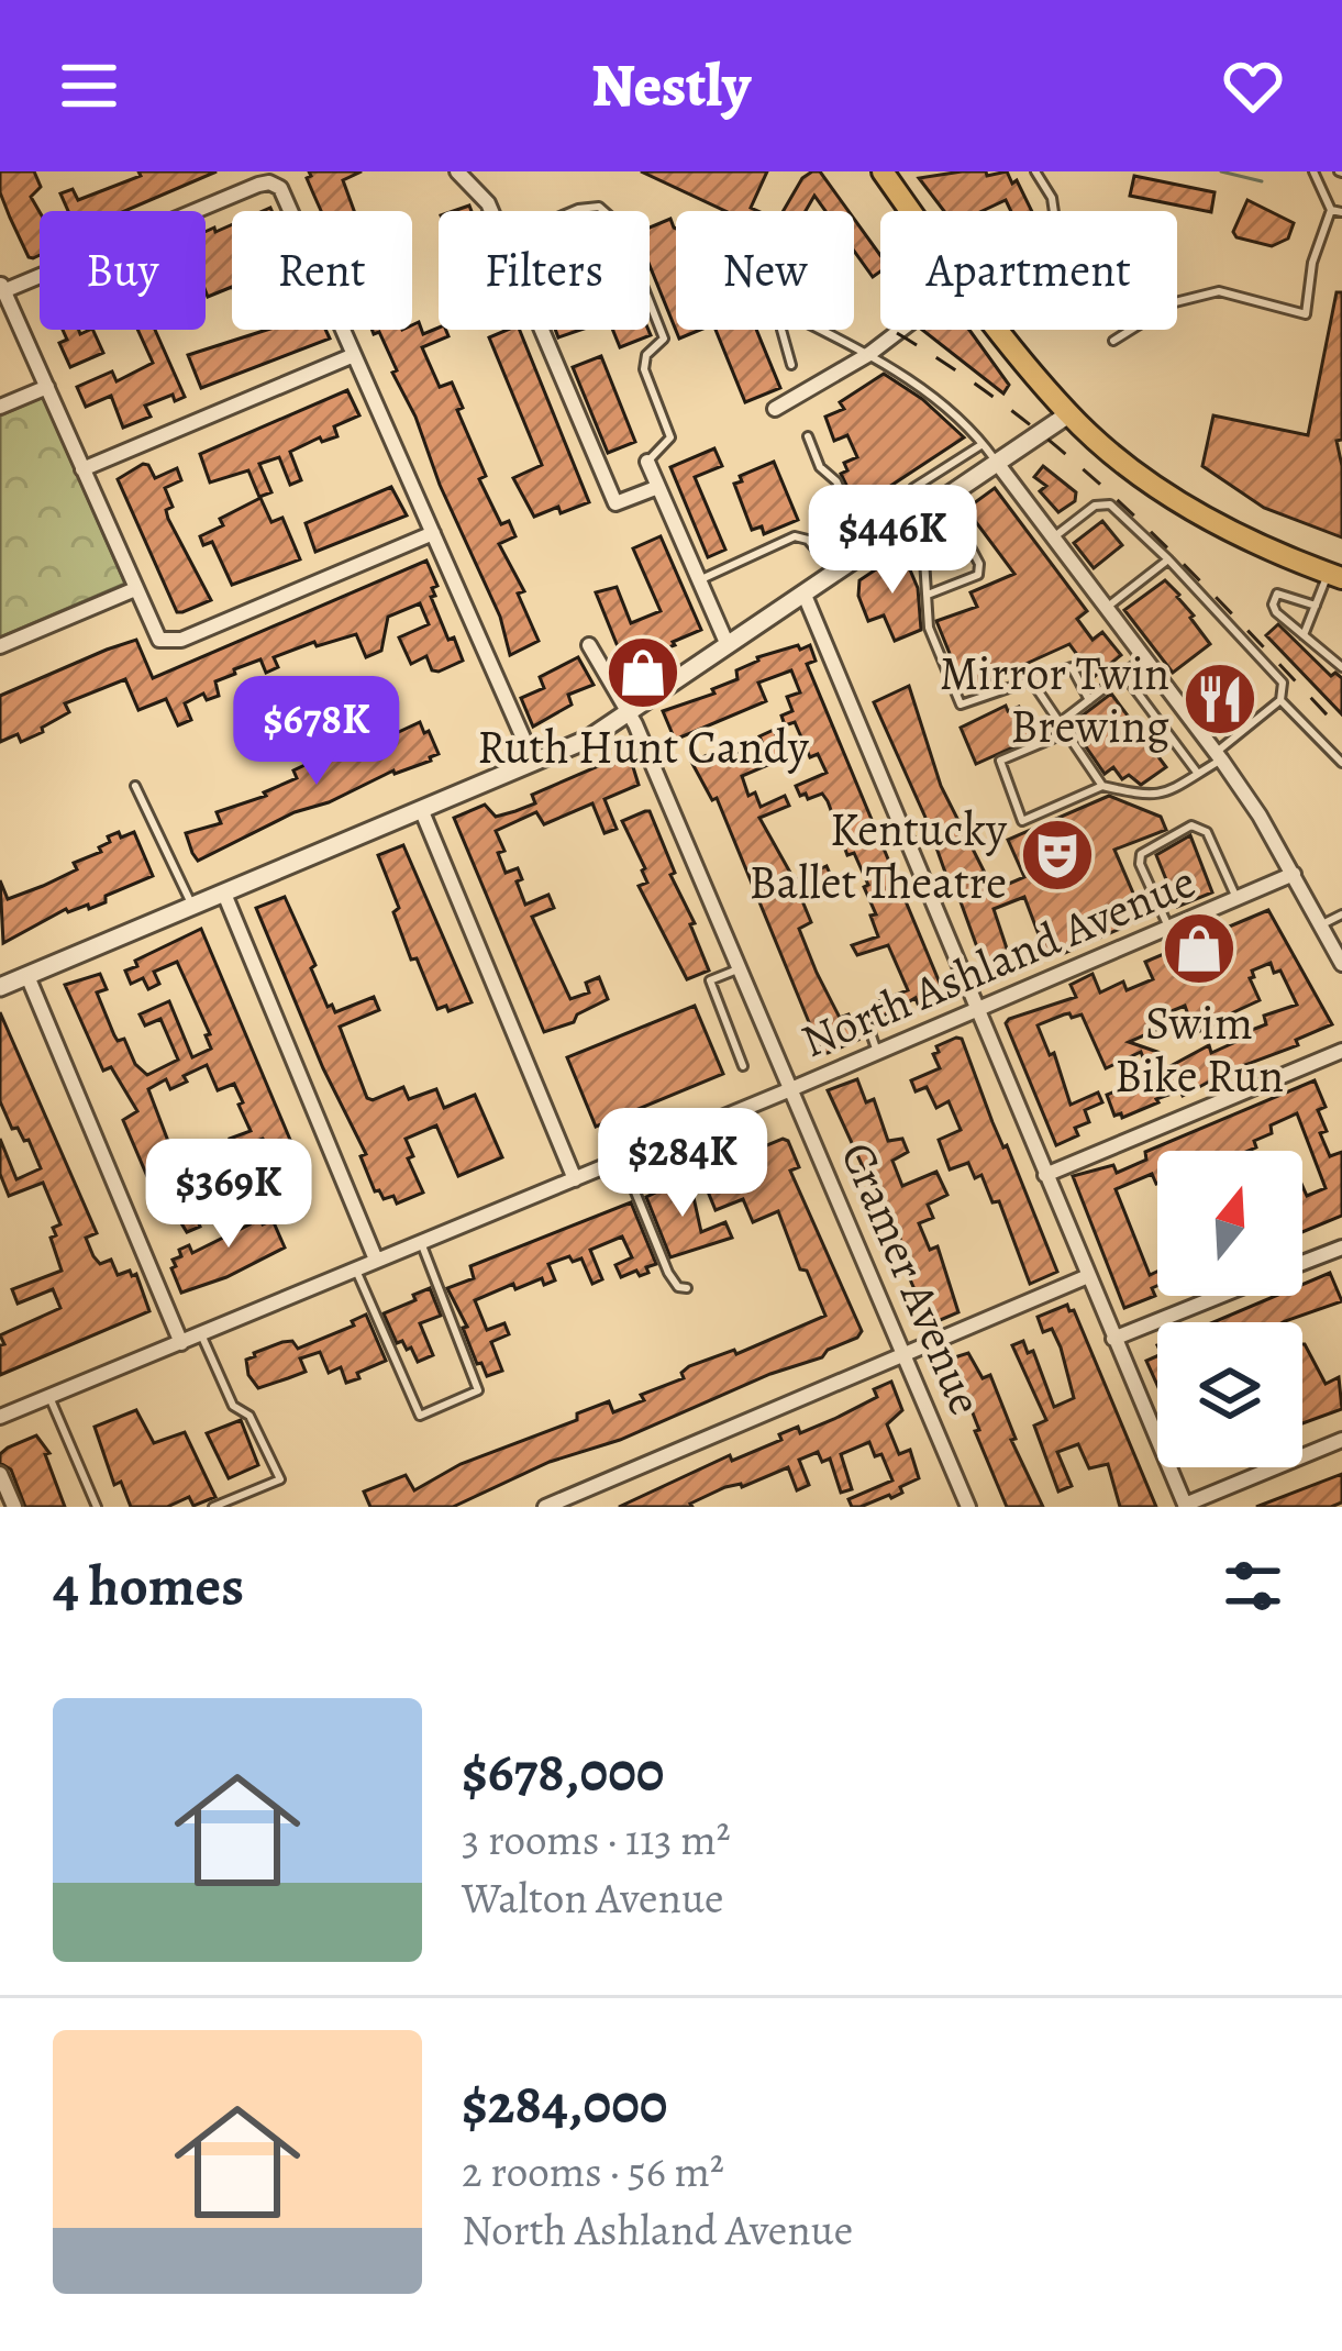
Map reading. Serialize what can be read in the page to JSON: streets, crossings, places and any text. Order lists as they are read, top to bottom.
{
  "streets": {
    "street": ["North Ashland Avenue", "Cramer Avenue"]
  },
  "crossings": [
    ["North Ashland Avenue", "Cramer Avenue"]
  ],
  "places": {
    "shop": ["Ruth Hunt Candy", "Swim Bike Run"],
    "restaurant": ["Mirror Twin Brewing"],
    "theatre": ["Kentucky Ballet Theatre"]
  },
  "north": "top",
  "page": {
    "header": "Nestly",
    "chip": [
      "Buy",
      "Rent",
      "Filters",
      "New",
      "Apartment"
    ],
    "price": [
      "$446K",
      "$678K",
      "$284K",
      "$369K"
    ],
    "heading": "4 homes",
    "list": [
      {
        "name": "$678,000",
        "note": "3 rooms · 113 m² · Walton Avenue"
      },
      {
        "name": "$284,000",
        "note": "2 rooms · 56 m² · North Ashland Avenue"
      }
    ]
  }
}
